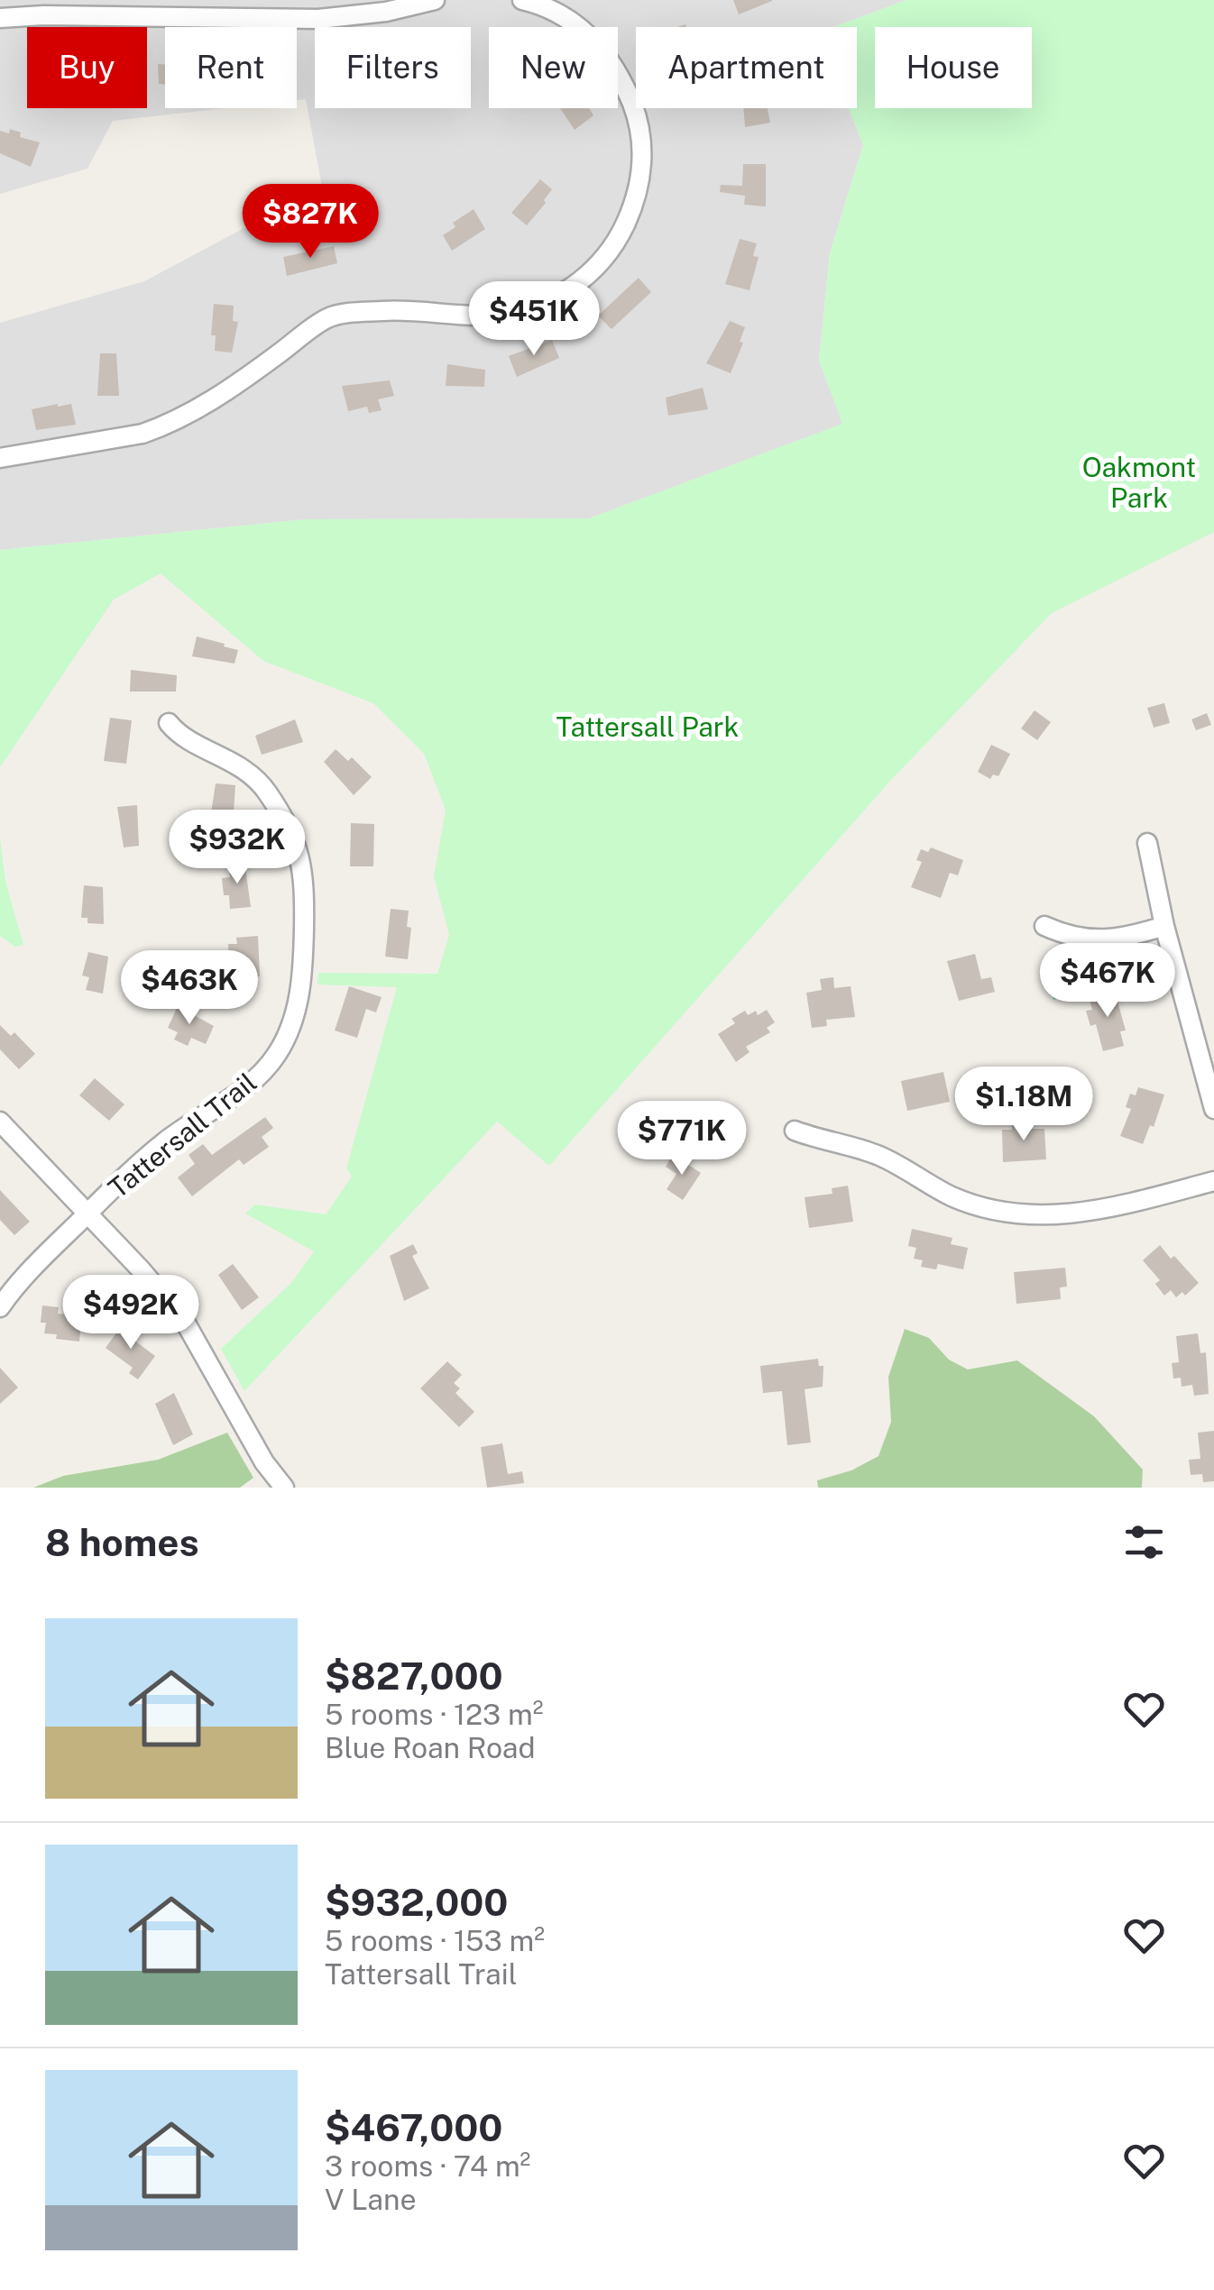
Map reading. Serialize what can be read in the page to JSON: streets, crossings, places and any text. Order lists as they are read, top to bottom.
{
  "streets": {
    "street": ["Tattersall Trail"]
  },
  "parks": ["Oakmont Park", "Tattersall Park"],
  "page": {
    "chip": [
      "Buy",
      "Rent",
      "Filters",
      "New",
      "Apartment",
      "House"
    ],
    "price": [
      "$827K",
      "$451K",
      "$932K",
      "$467K",
      "$463K",
      "$1.18M",
      "$771K",
      "$492K"
    ],
    "heading": "8 homes",
    "list": [
      {
        "name": "$827,000",
        "note": "5 rooms · 123 m² · Blue Roan Road"
      },
      {
        "name": "$932,000",
        "note": "5 rooms · 153 m² · Tattersall Trail"
      },
      {
        "name": "$467,000",
        "note": "3 rooms · 74 m² · V Lane"
      }
    ]
  }
}
